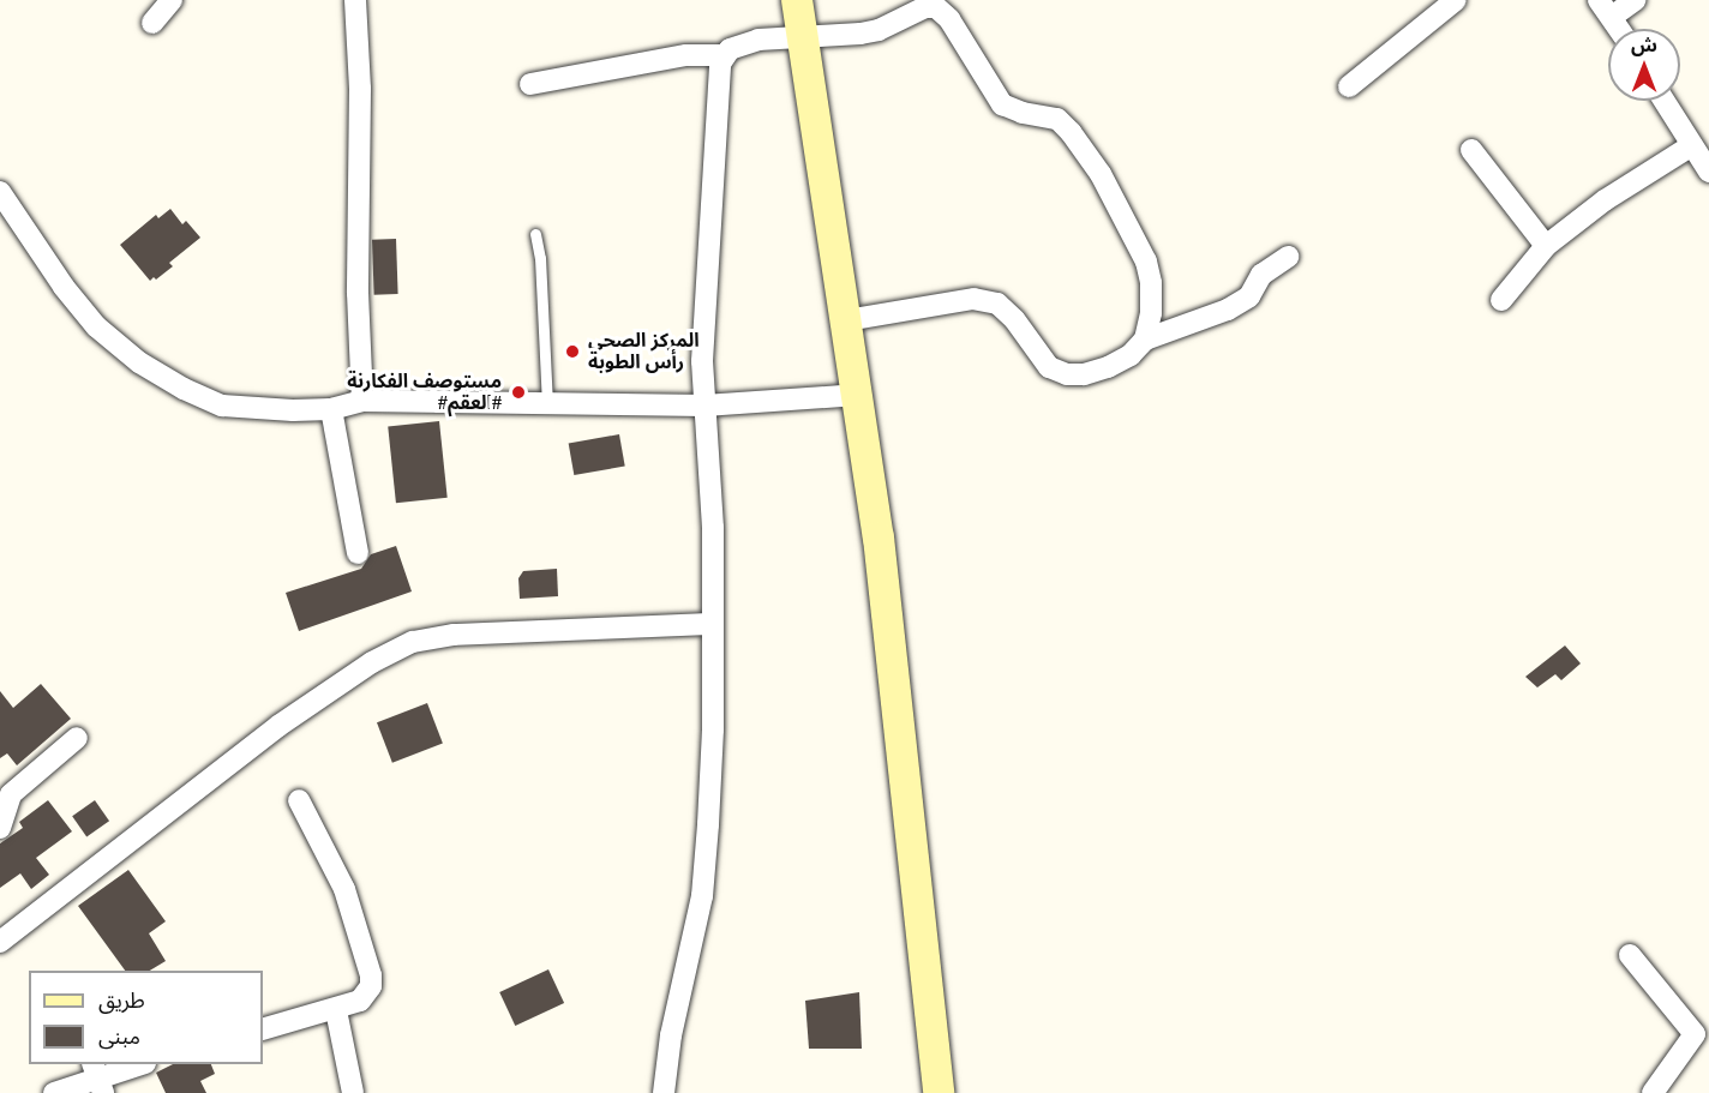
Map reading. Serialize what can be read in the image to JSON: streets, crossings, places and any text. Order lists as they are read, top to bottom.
{
  "places": ["المركز الصحي رأس الطوبة", "مستوصف الفكارنة #العقم#"],
  "legend": ["طريق", "مبنى"],
  "north": "top"
}
